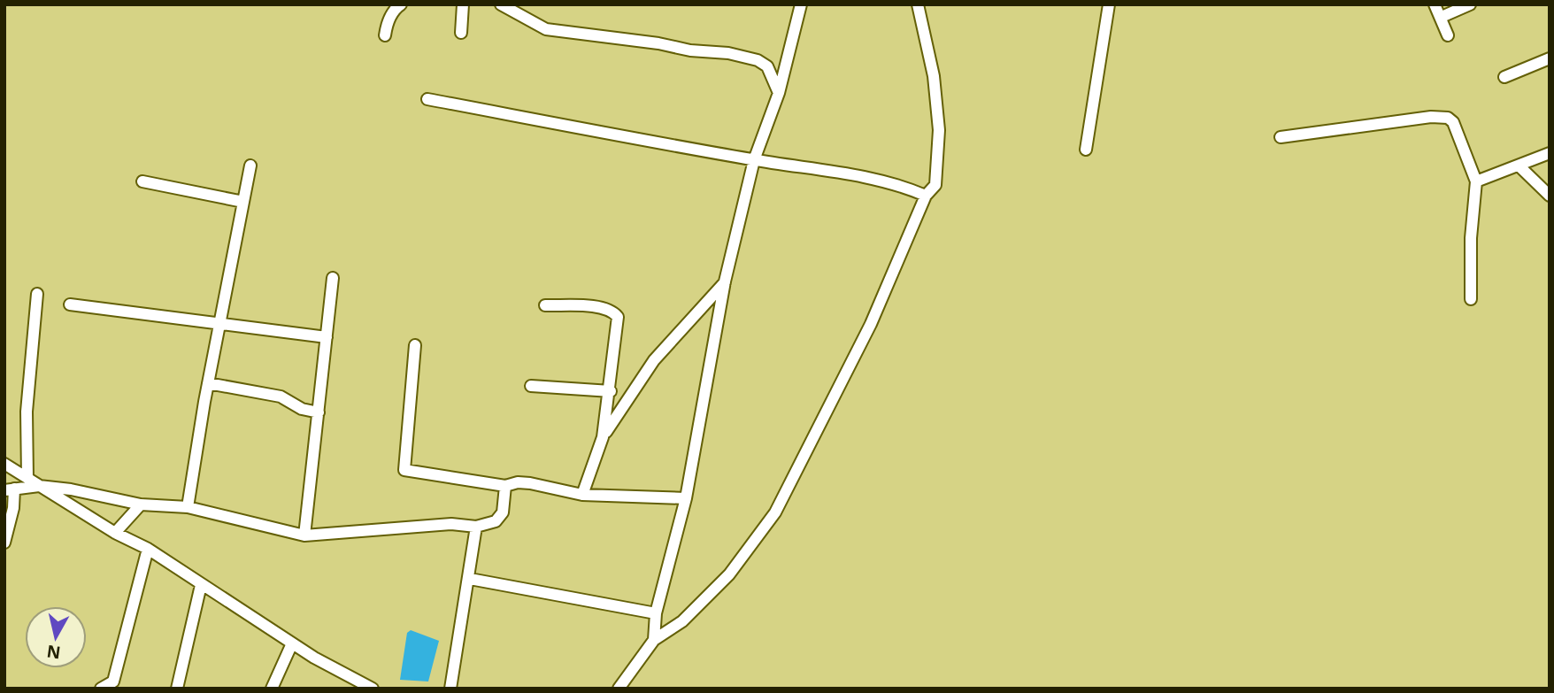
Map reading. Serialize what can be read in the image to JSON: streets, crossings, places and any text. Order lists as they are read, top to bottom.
{
  "north": "bottom"
}
